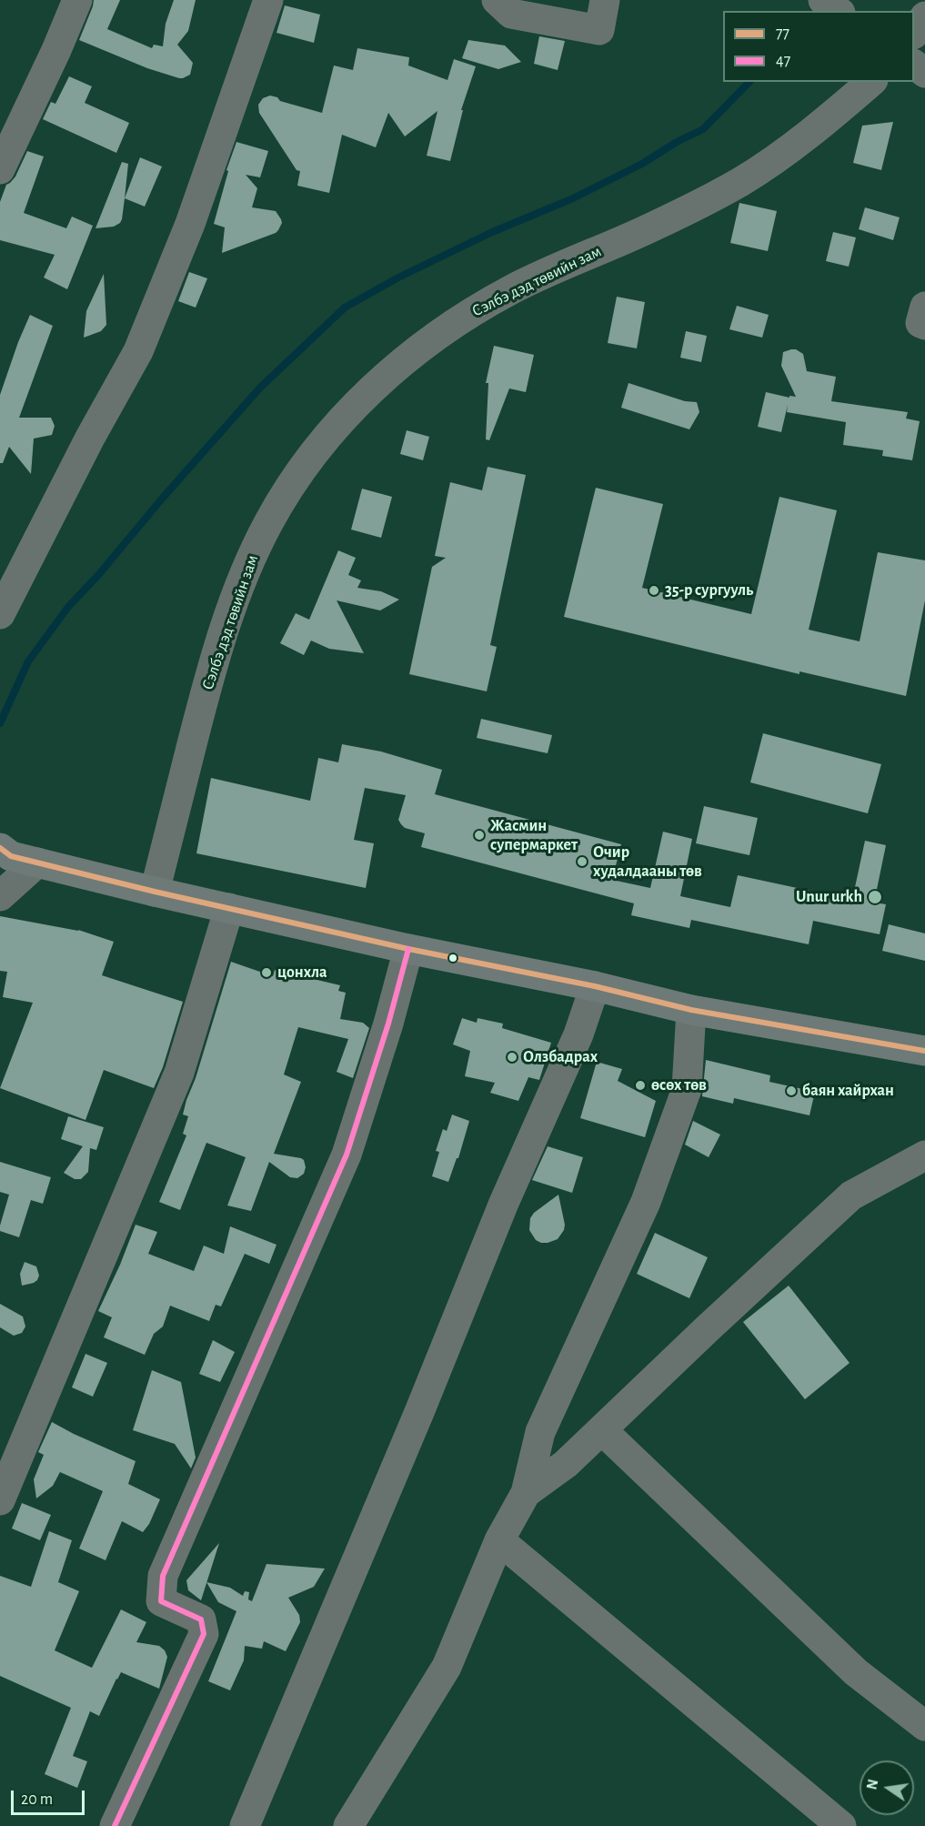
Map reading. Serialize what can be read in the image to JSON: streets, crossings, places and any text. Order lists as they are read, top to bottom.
{
  "streets": {
    "street": ["Сэлбэ дэд төвийн зам"]
  },
  "places": [
    "35-р сургууль",
    "Жасмин супермаркет",
    "Очир худалдааны төв",
    "Unur urkh",
    "цонхла",
    "Олзбадрах",
    "өсөх төв",
    "баян хайрхан"
  ],
  "lines": ["transit line 77", "transit line 47"],
  "legend": ["77", "47"],
  "scale_bar": "20 m",
  "north": "left"
}
